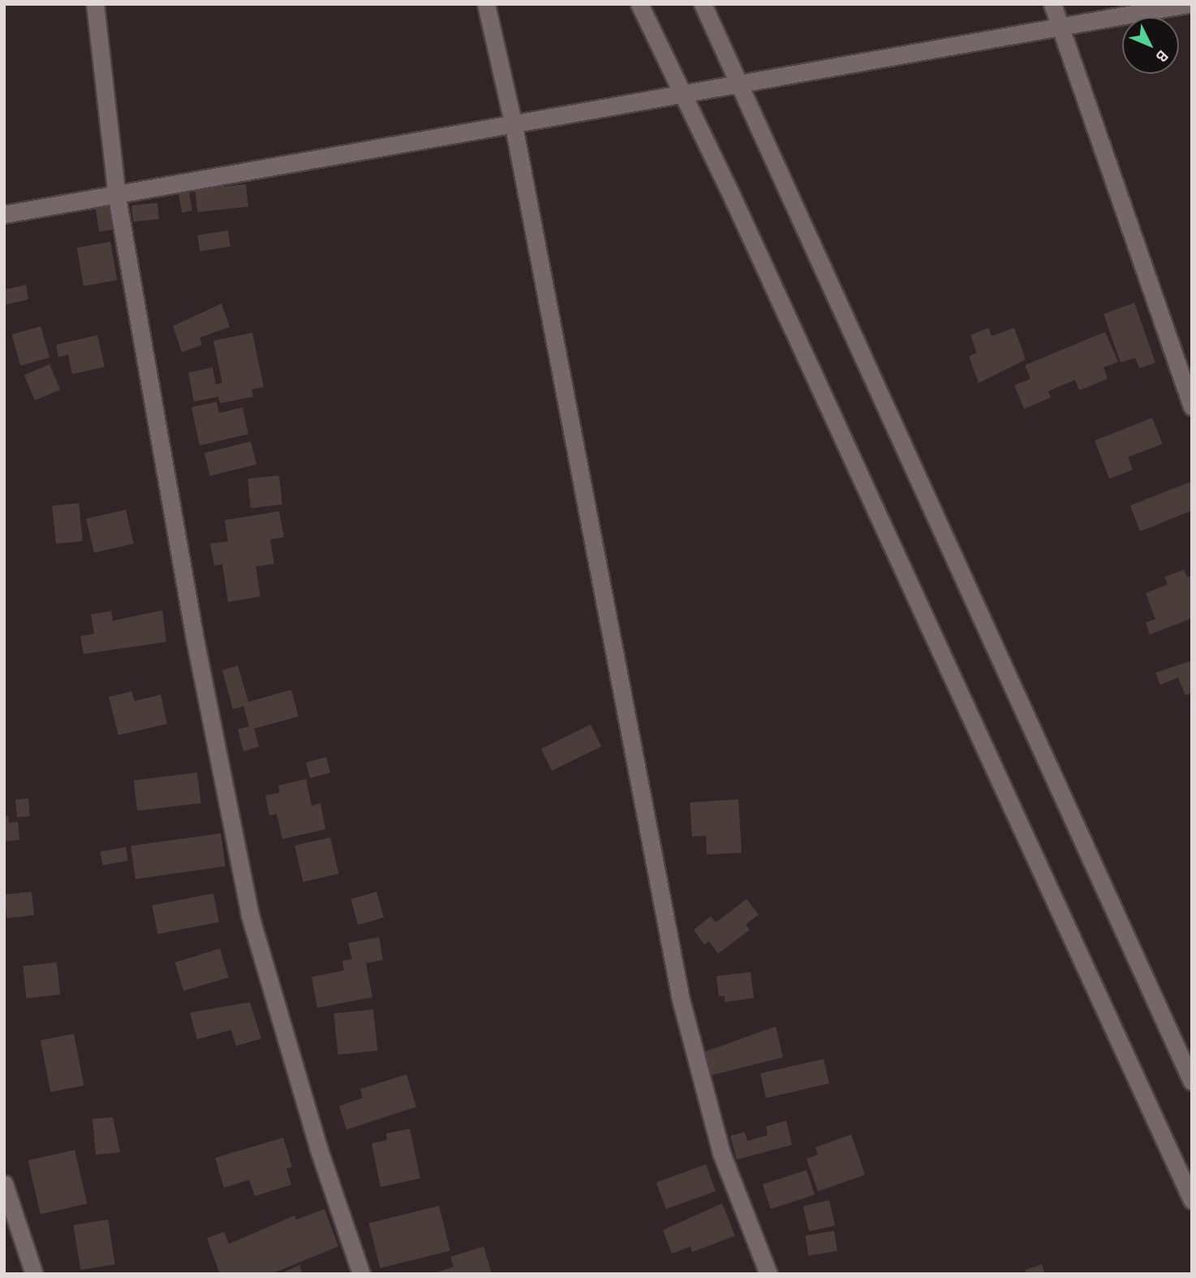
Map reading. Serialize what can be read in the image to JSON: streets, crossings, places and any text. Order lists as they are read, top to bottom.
{
  "north": "bottom right"
}
